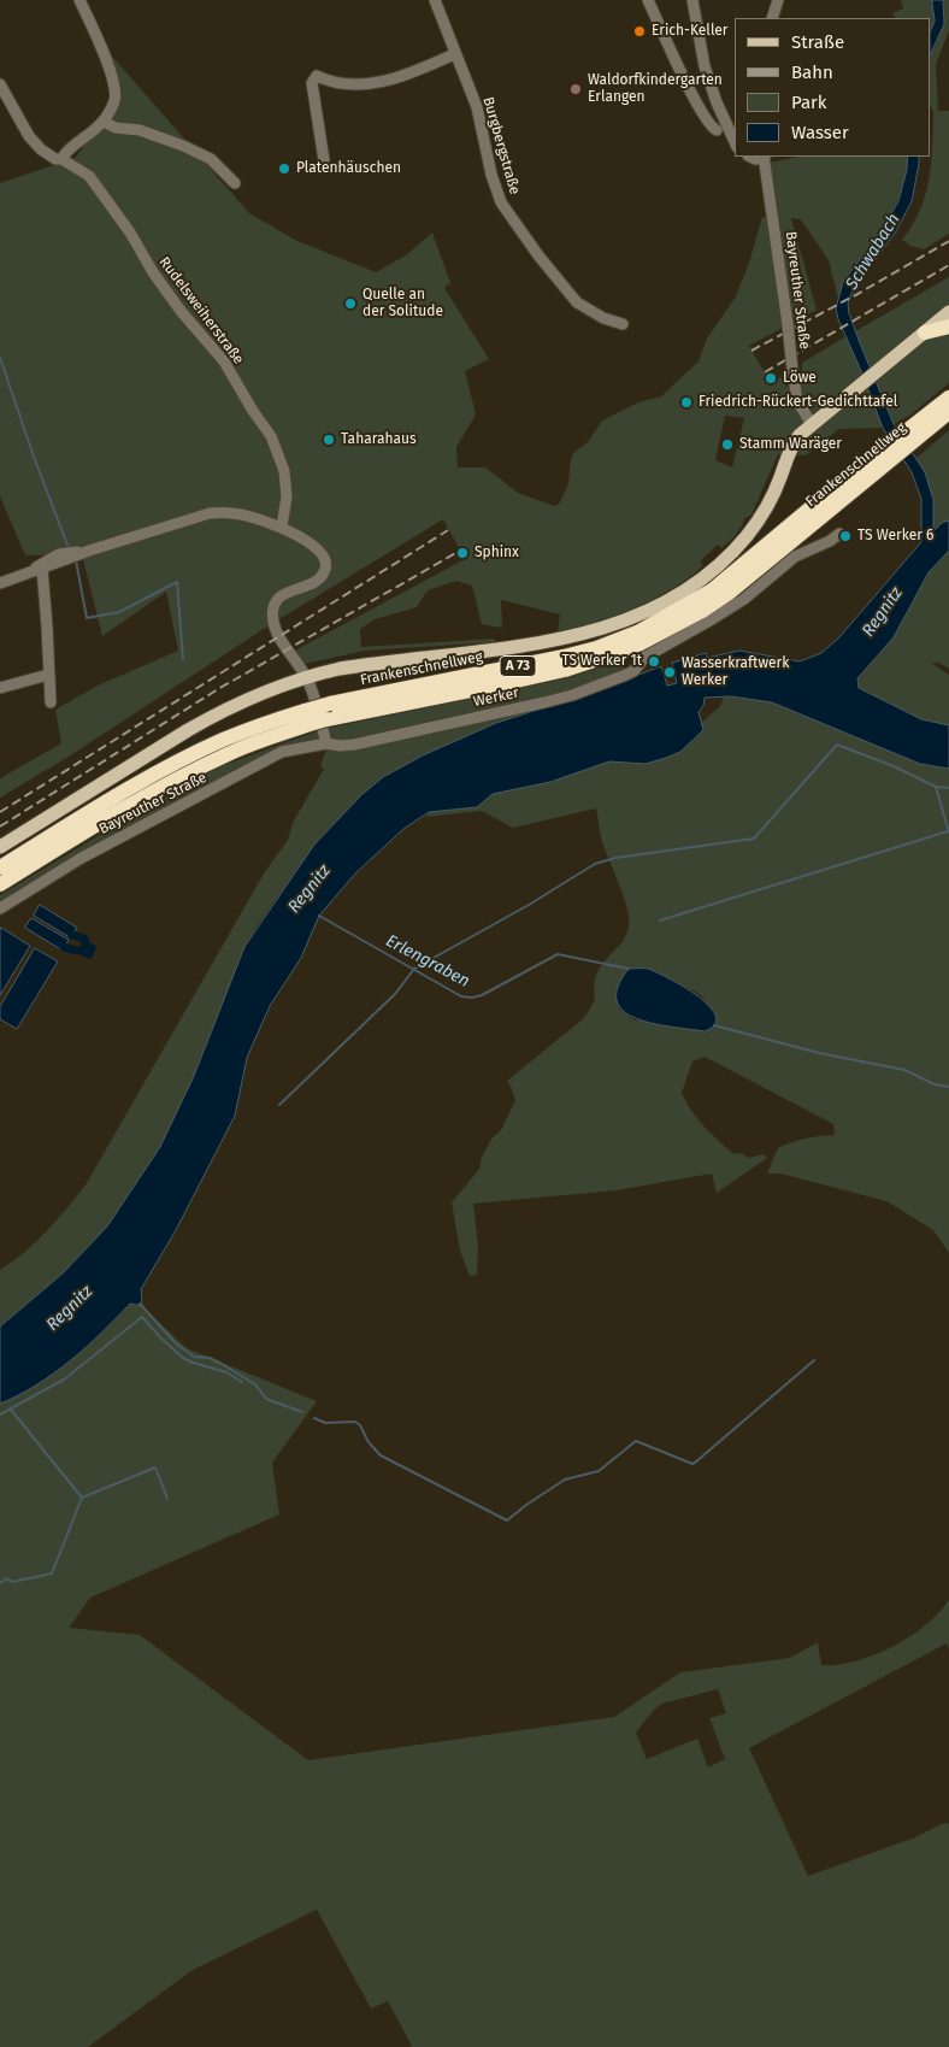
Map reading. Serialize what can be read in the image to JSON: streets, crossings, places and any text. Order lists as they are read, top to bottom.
{
  "streets": {
    "highway": ["Frankenschnellweg", "A 73"],
    "street": [
      "Burgbergstraße",
      "Bayreuther Straße",
      "Rudelsweiherstraße",
      "Werker"
    ]
  },
  "crossings": [
    ["Bayreuther Straße", "Werker"]
  ],
  "water": ["Schwabach", "Regnitz", "Erlengraben"],
  "places": [
    "Erich-Keller",
    "Waldorfkindergarten Erlangen",
    "Platenhäuschen",
    "Quelle an der Solitude",
    "Löwe",
    "Friedrich-Rückert-Gedichttafel",
    "Taharahaus",
    "Stamm Waräger",
    "TS Werker 6",
    "Sphinx",
    "TS Werker 1t",
    "Wasserkraftwerk Werker"
  ],
  "legend": [
    "Straße",
    "Bahn",
    "Park",
    "Wasser"
  ]
}
